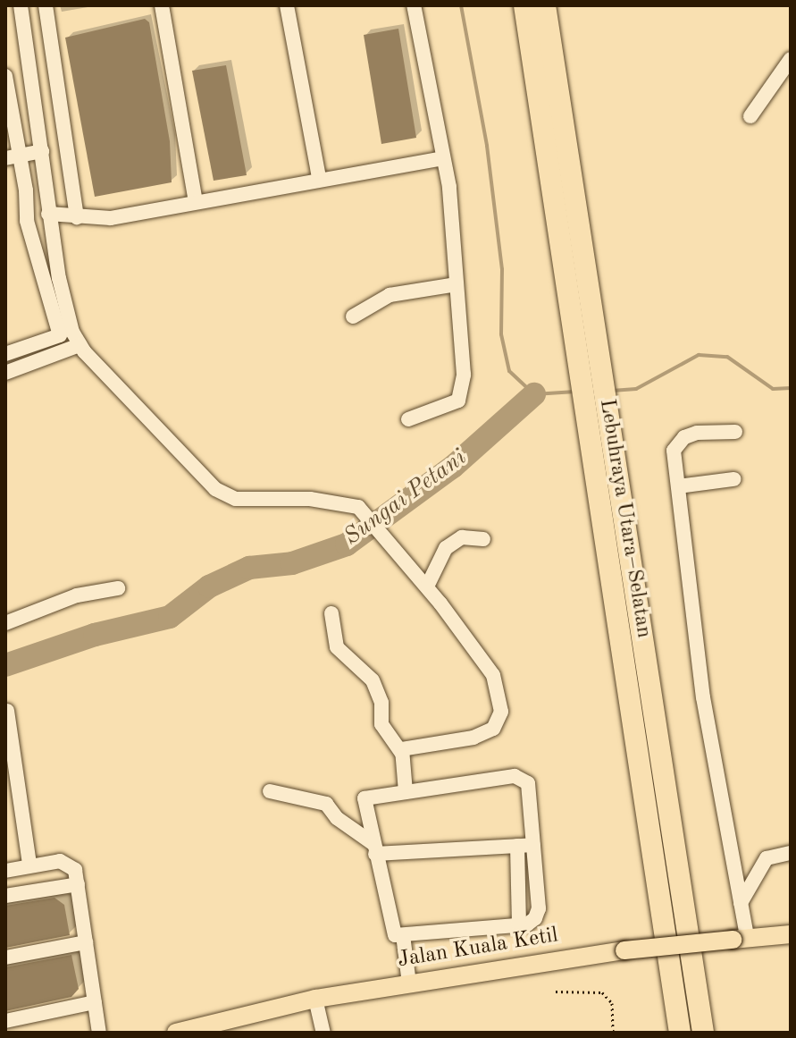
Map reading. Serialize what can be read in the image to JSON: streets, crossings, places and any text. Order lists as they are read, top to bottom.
{
  "streets": {
    "highway": ["Lebuhraya Utara–Selatan"],
    "main road": ["Jalan Kuala Ketil"]
  },
  "water": ["Sungai Petani"]
}
